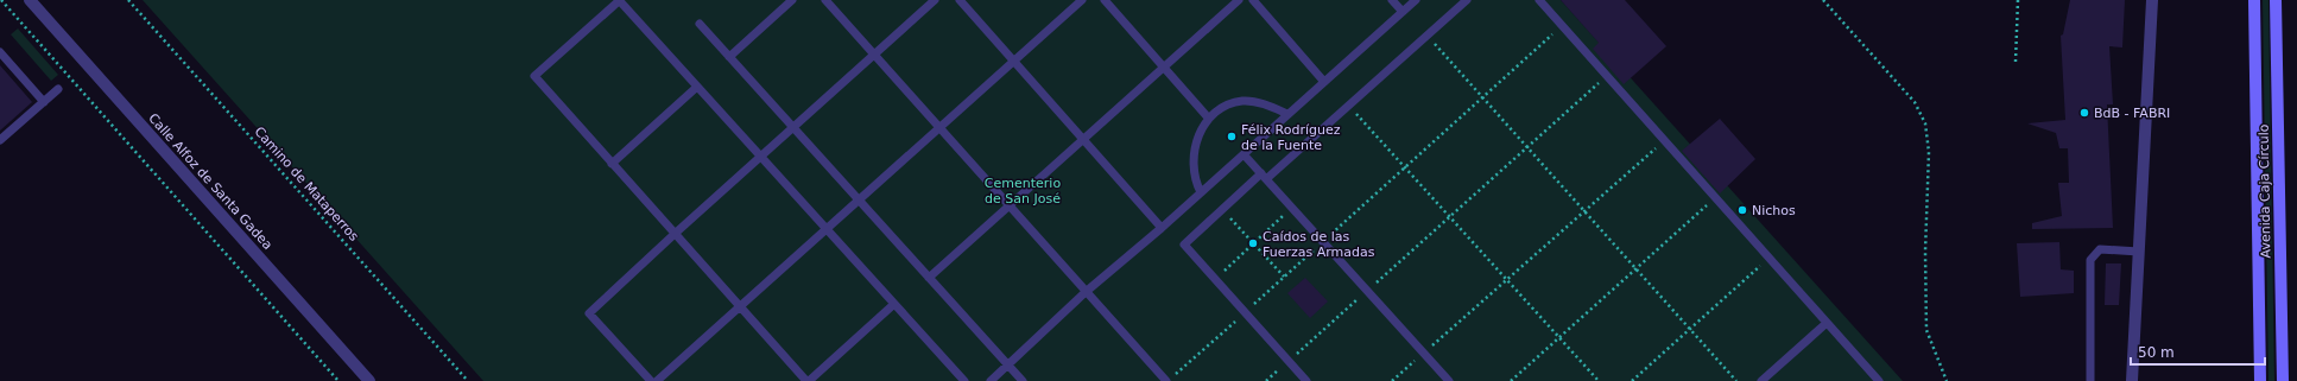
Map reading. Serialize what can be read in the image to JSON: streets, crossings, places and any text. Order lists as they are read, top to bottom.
{
  "streets": {
    "main road": ["Avenida Caja Círculo"],
    "street": ["Calle Alfoz de Santa Gadea"],
    "path": ["Camino de Mataperros"]
  },
  "parks": ["Cementerio de San José"],
  "places": [
    "BdB - FABRI",
    "Félix Rodríguez de la Fuente",
    "Nichos",
    "Caídos de las Fuerzas Armadas"
  ],
  "scale_bar": "50 m"
}
